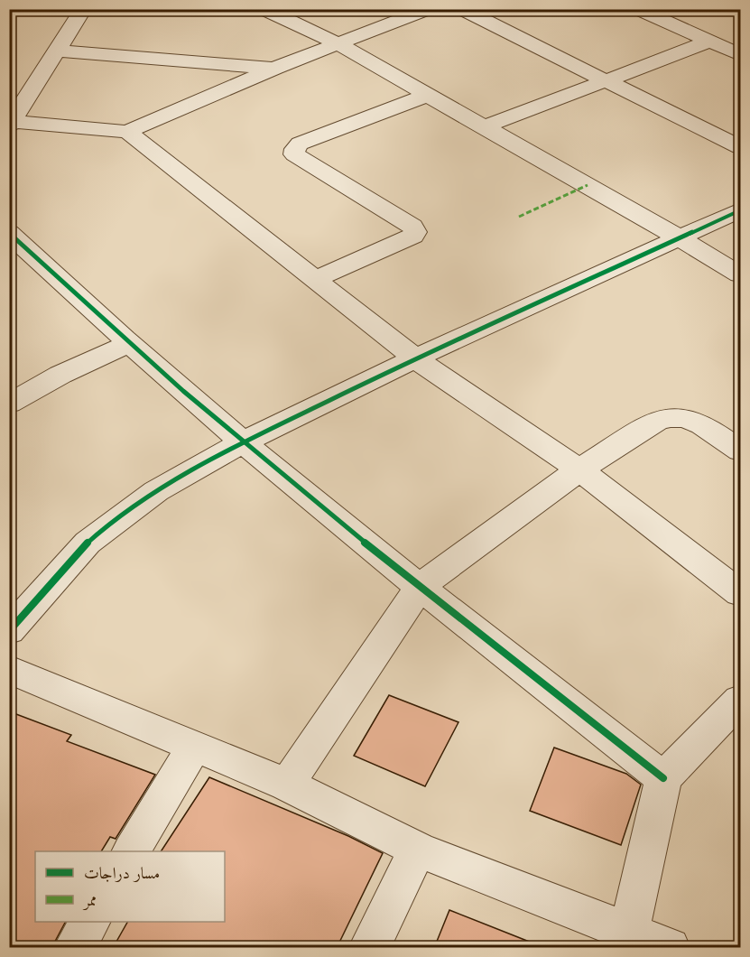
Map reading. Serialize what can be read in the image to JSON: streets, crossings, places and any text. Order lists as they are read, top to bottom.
{
  "legend": ["مسار دراجات", "ممر"]
}
